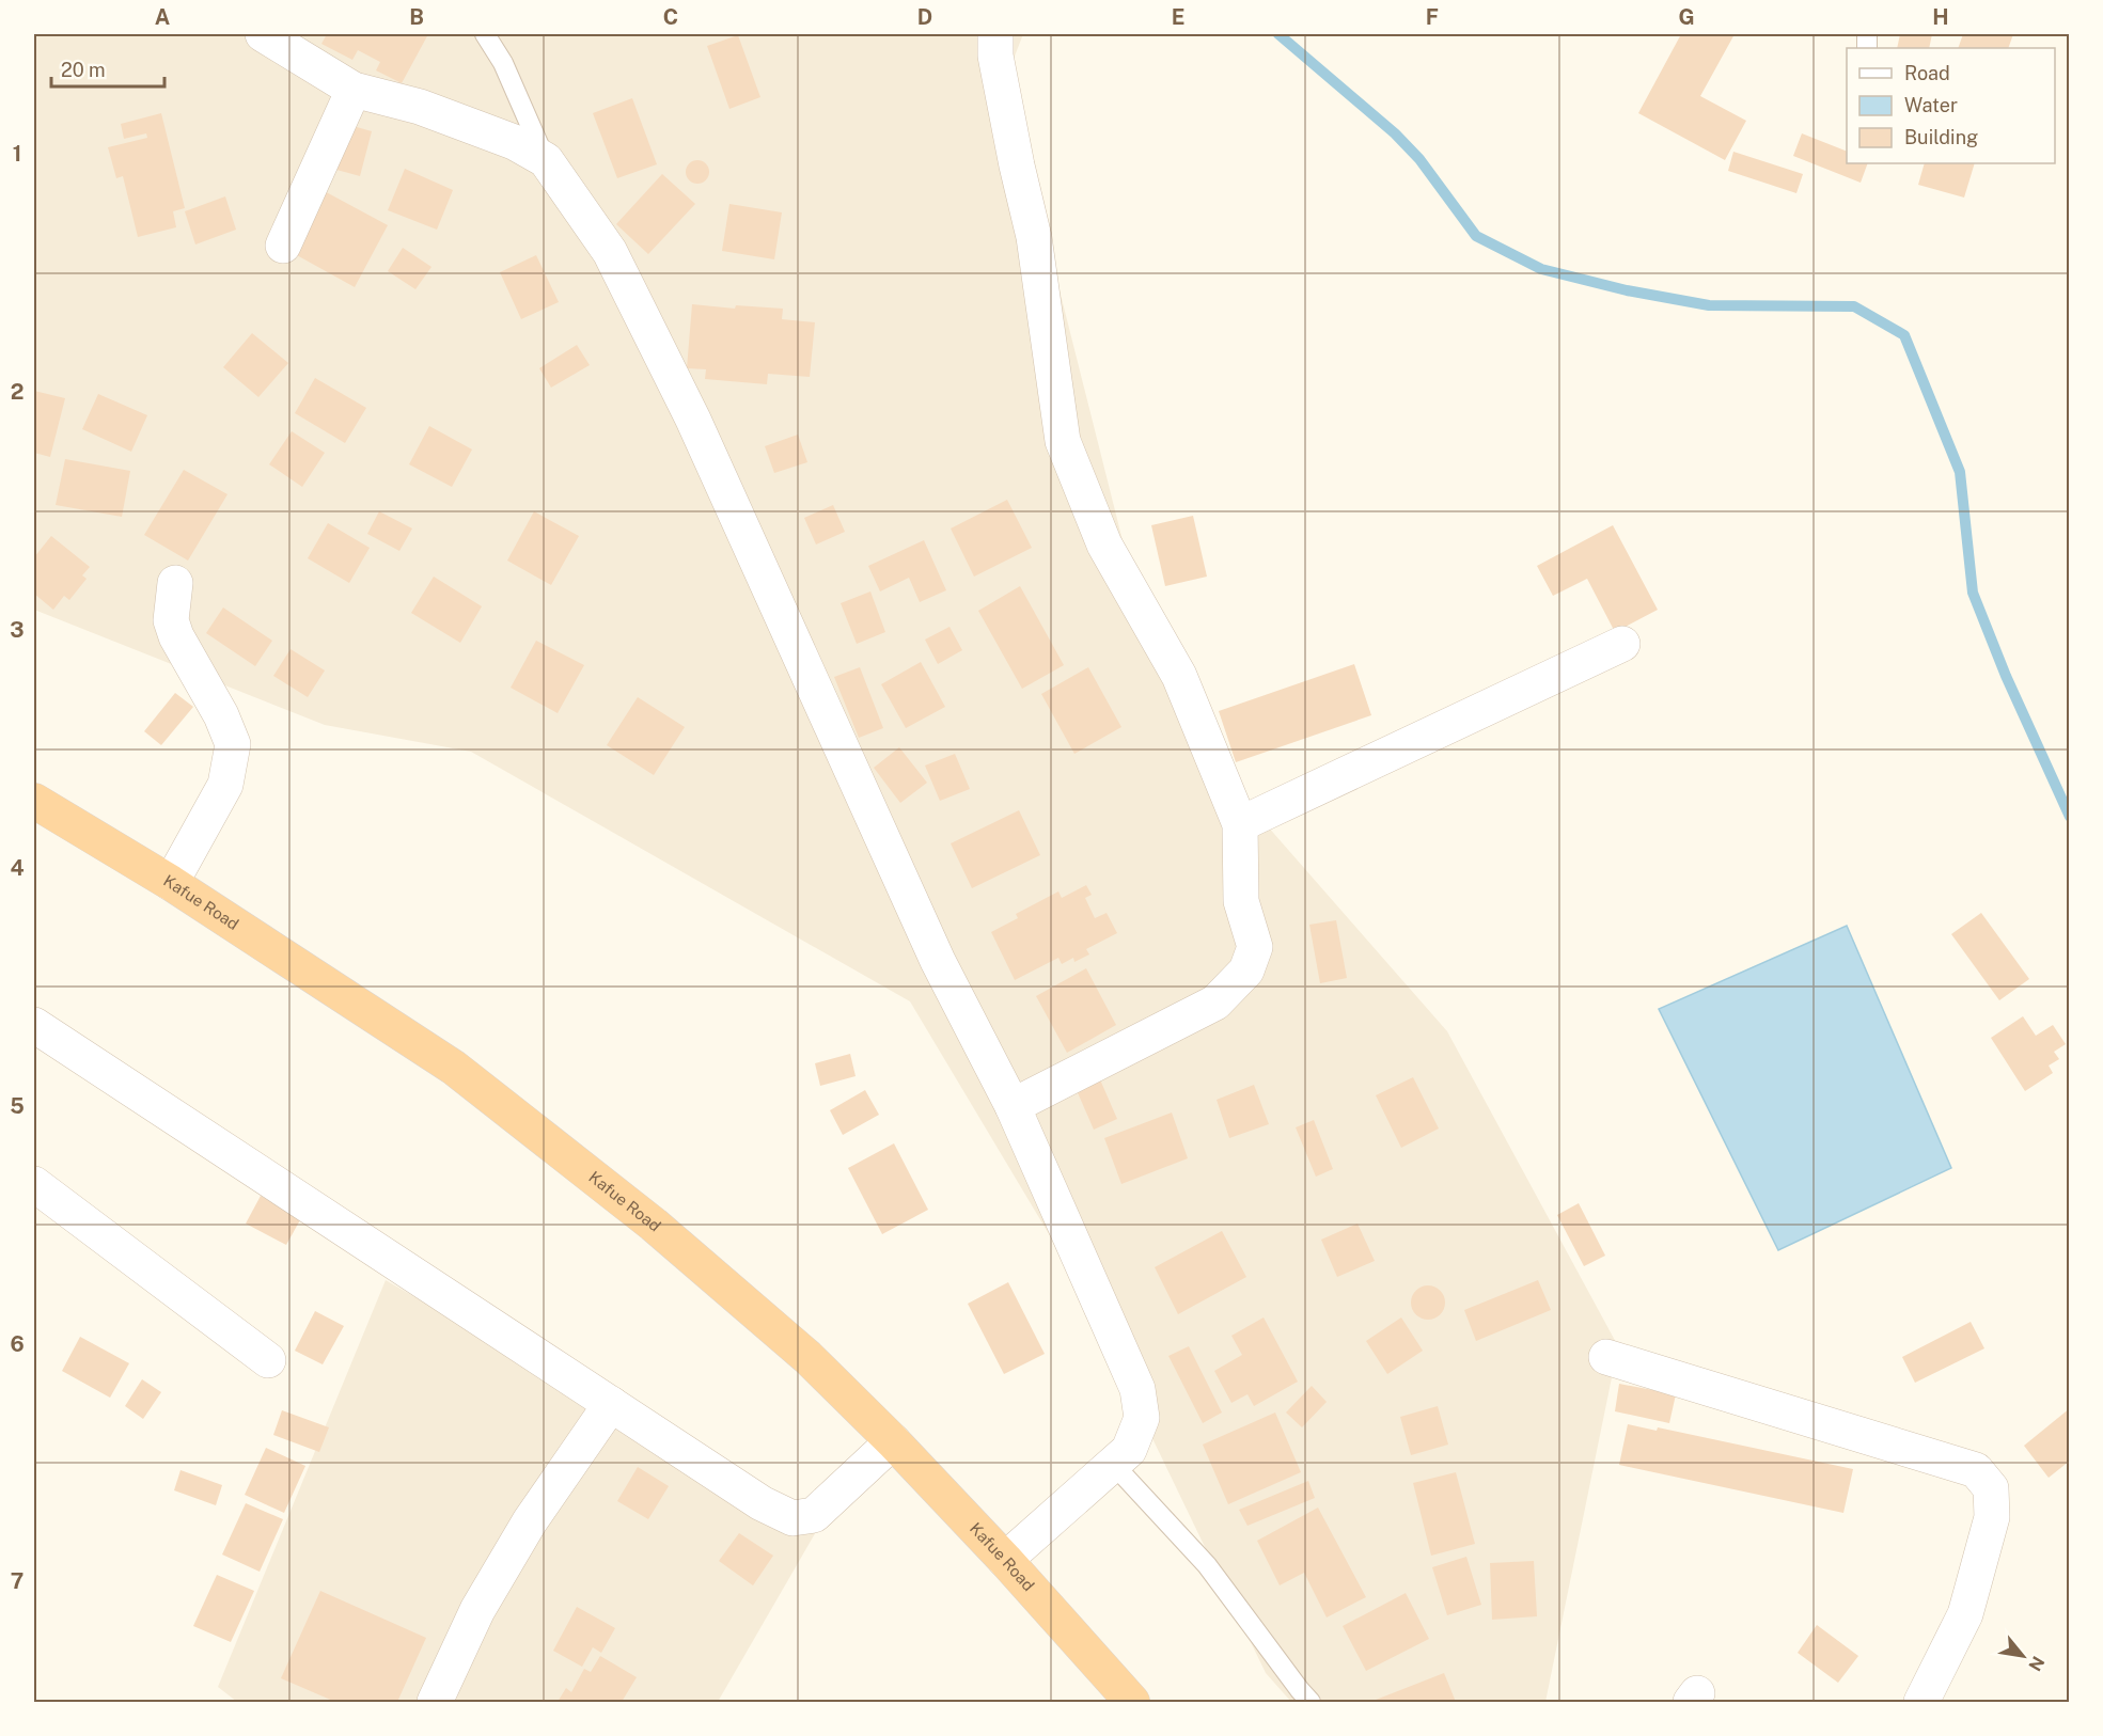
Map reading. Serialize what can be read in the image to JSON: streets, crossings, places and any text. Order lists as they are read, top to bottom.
{
  "streets": {
    "highway": ["Kafue Road"]
  },
  "legend": ["Road", "Water", "Building"],
  "scale_bar": "20 m",
  "north": "bottom right",
  "grid": {
    "columns": [
      "A",
      "B",
      "C",
      "D",
      "E",
      "F",
      "G",
      "H"
    ],
    "rows": [
      "1",
      "2",
      "3",
      "4",
      "5",
      "6",
      "7"
    ]
  }
}
